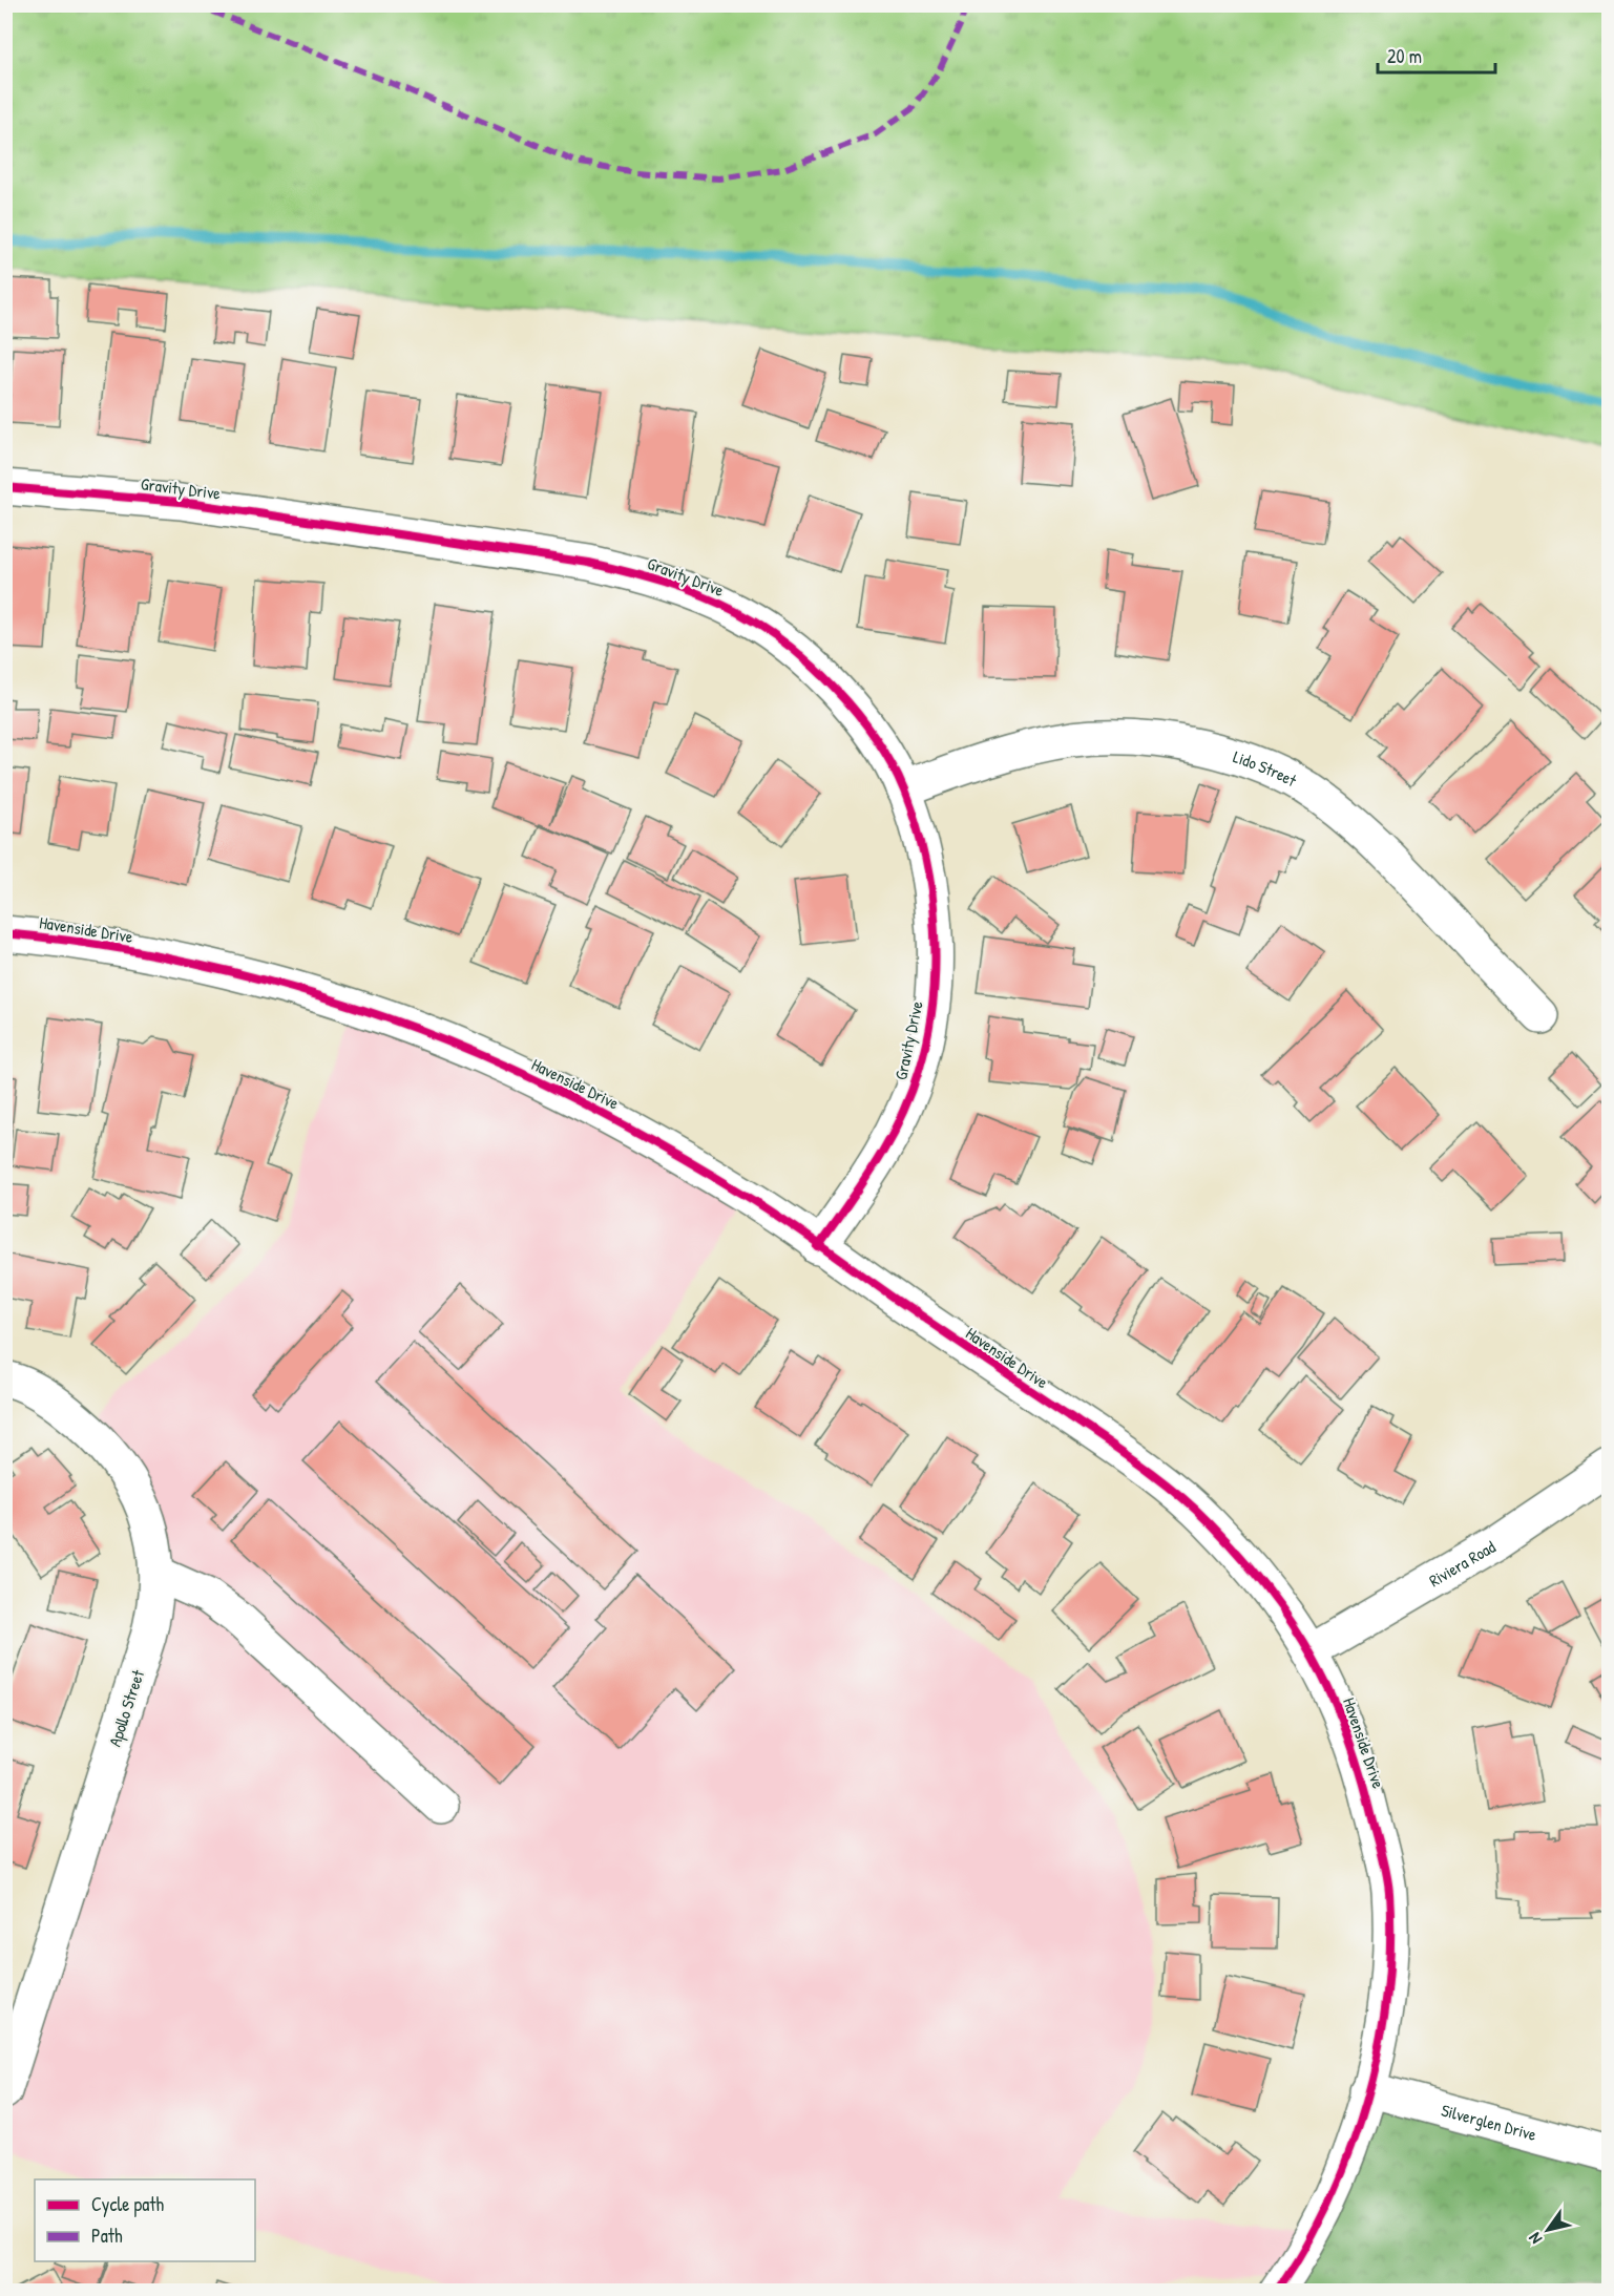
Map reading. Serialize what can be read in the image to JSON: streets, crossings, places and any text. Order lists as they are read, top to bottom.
{
  "streets": {
    "street": [
      "Gravity Drive",
      "Lido Street",
      "Havenside Drive",
      "Riviera Road",
      "Apollo Street",
      "Silverglen Drive"
    ]
  },
  "crossings": [
    ["Gravity Drive", "Lido Street"],
    ["Gravity Drive", "Havenside Drive"],
    ["Havenside Drive", "Riviera Road"],
    ["Havenside Drive", "Silverglen Drive"]
  ],
  "legend": ["Cycle path", "Path"],
  "scale_bar": "20 m",
  "north": "bottom left"
}
